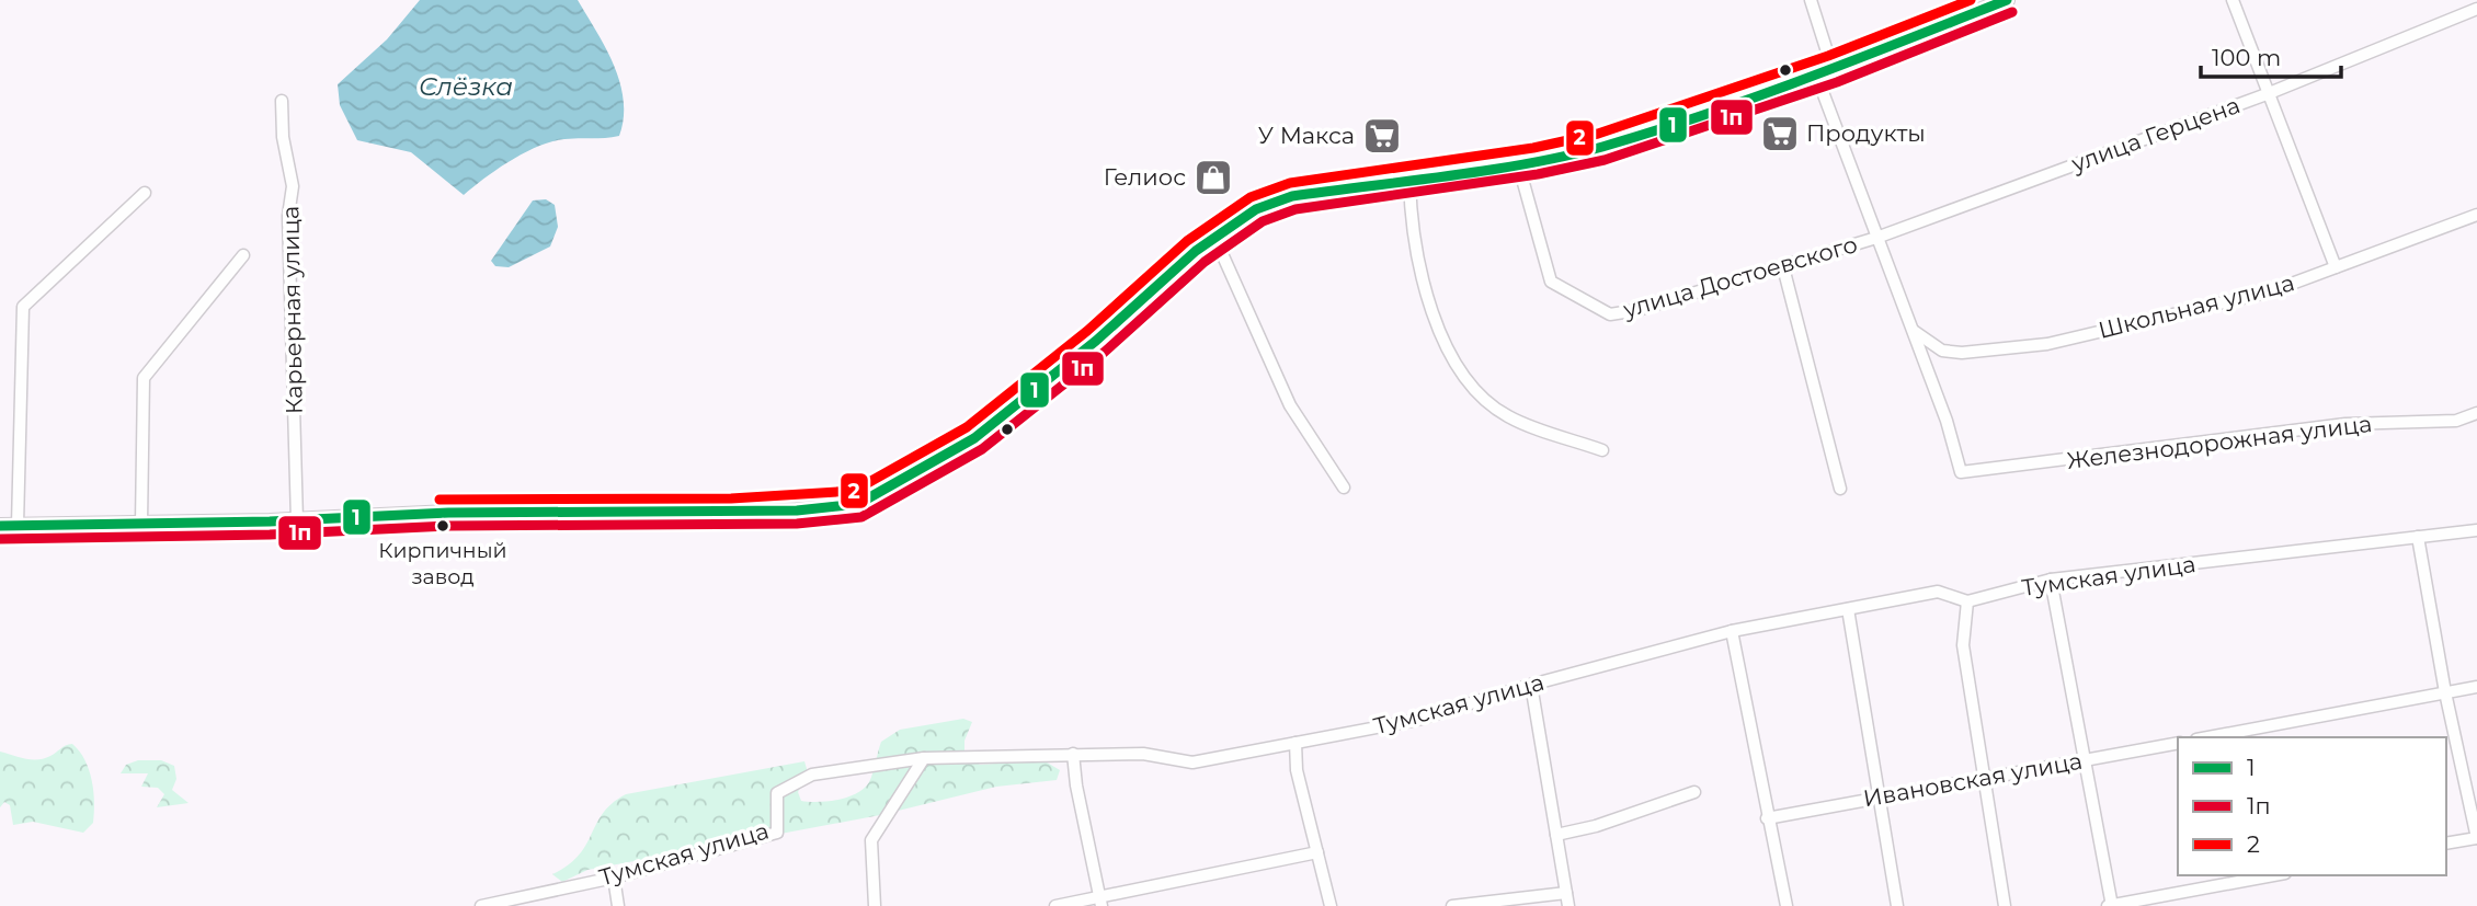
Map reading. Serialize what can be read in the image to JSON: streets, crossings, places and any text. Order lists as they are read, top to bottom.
{
  "streets": {
    "street": [
      "улица Герцена",
      "улица Достоевского",
      "Школьная улица",
      "Карьерная улица",
      "Железнодорожная улица",
      "Тумская улица",
      "Ивановская улица"
    ]
  },
  "crossings": [
    ["улица Герцена", "улица Достоевского"],
    ["Школьная улица", "Железнодорожная улица"]
  ],
  "water": ["Слёзка"],
  "places": {
    "supermarket": ["Продукты", "У Макса"],
    "shop": ["Гелиос"],
    "other": ["Кирпичный завод"]
  },
  "lines": ["transit line 1", "transit line 2", "transit line 1п"],
  "legend": ["1", "1п", "2"],
  "scale_bar": "100 m"
}
